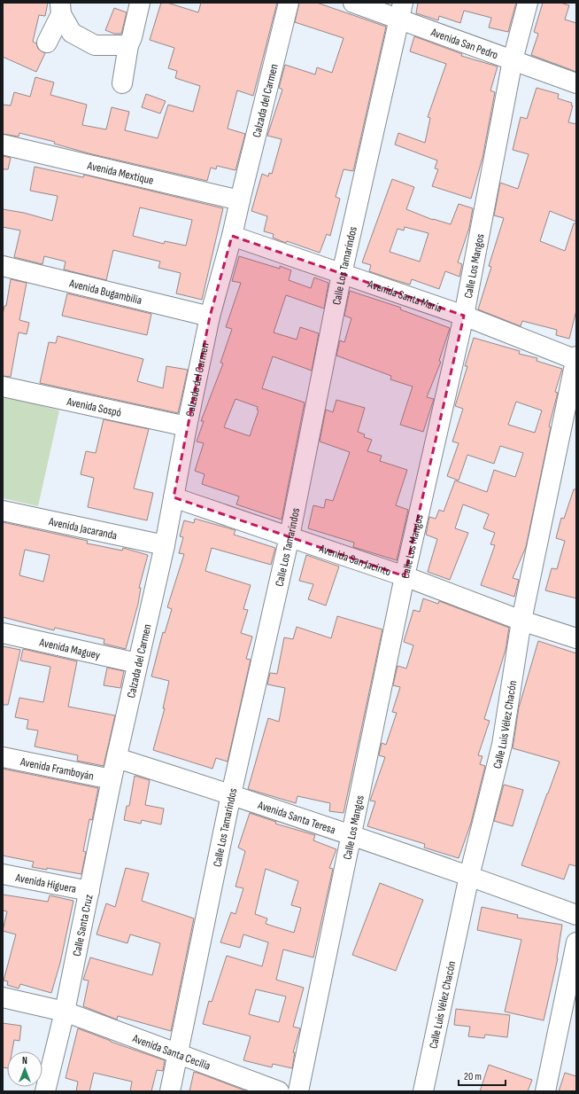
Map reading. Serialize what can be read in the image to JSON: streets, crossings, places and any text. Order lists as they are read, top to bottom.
{
  "streets": {
    "street": [
      "Avenida San Pedro",
      "Calzada del Carmen",
      "Avenida Mextique",
      "Calle Los Tamarindos",
      "Calle Los Mangos",
      "Avenida Bugambilia",
      "Avenida Santa María",
      "Avenida Sospó",
      "Avenida Jacaranda",
      "Avenida San Jacinto",
      "Avenida Maguey",
      "Calle Luis Vélez Chacón",
      "Avenida Framboyán",
      "Avenida Santa Teresa",
      "Avenida Higuera",
      "Calle Santa Cruz",
      "Avenida Santa Cecilia"
    ]
  },
  "crossings": [
    ["Avenida San Pedro", "Calle Los Tamarindos"],
    ["Avenida San Pedro", "Calle Los Mangos"],
    ["Calzada del Carmen", "Avenida Mextique"],
    ["Calzada del Carmen", "Avenida Bugambilia"],
    ["Calzada del Carmen", "Avenida Santa María"],
    ["Calzada del Carmen", "Avenida Sospó"],
    ["Calzada del Carmen", "Avenida Jacaranda"],
    ["Calzada del Carmen", "Avenida San Jacinto"],
    ["Calzada del Carmen", "Avenida Maguey"],
    ["Calzada del Carmen", "Avenida Santa Teresa"],
    ["Calzada del Carmen", "Calle Santa Cruz"],
    ["Calle Los Tamarindos", "Avenida Santa María"],
    ["Calle Los Tamarindos", "Avenida San Jacinto"],
    ["Calle Los Tamarindos", "Avenida Santa Teresa"],
    ["Calle Los Tamarindos", "Avenida Santa Cecilia"],
    ["Calle Los Mangos", "Avenida Santa María"],
    ["Calle Los Mangos", "Avenida San Jacinto"],
    ["Calle Los Mangos", "Avenida Santa Teresa"],
    ["Avenida Santa María", "Calle Luis Vélez Chacón"],
    ["Avenida San Jacinto", "Calle Luis Vélez Chacón"],
    ["Calle Luis Vélez Chacón", "Avenida Santa Teresa"],
    ["Avenida Framboyán", "Calle Santa Cruz"],
    ["Avenida Santa Teresa", "Calle Santa Cruz"],
    ["Avenida Higuera", "Calle Santa Cruz"],
    ["Calle Santa Cruz", "Avenida Santa Cecilia"]
  ],
  "scale_bar": "20 m",
  "north": "top"
}
